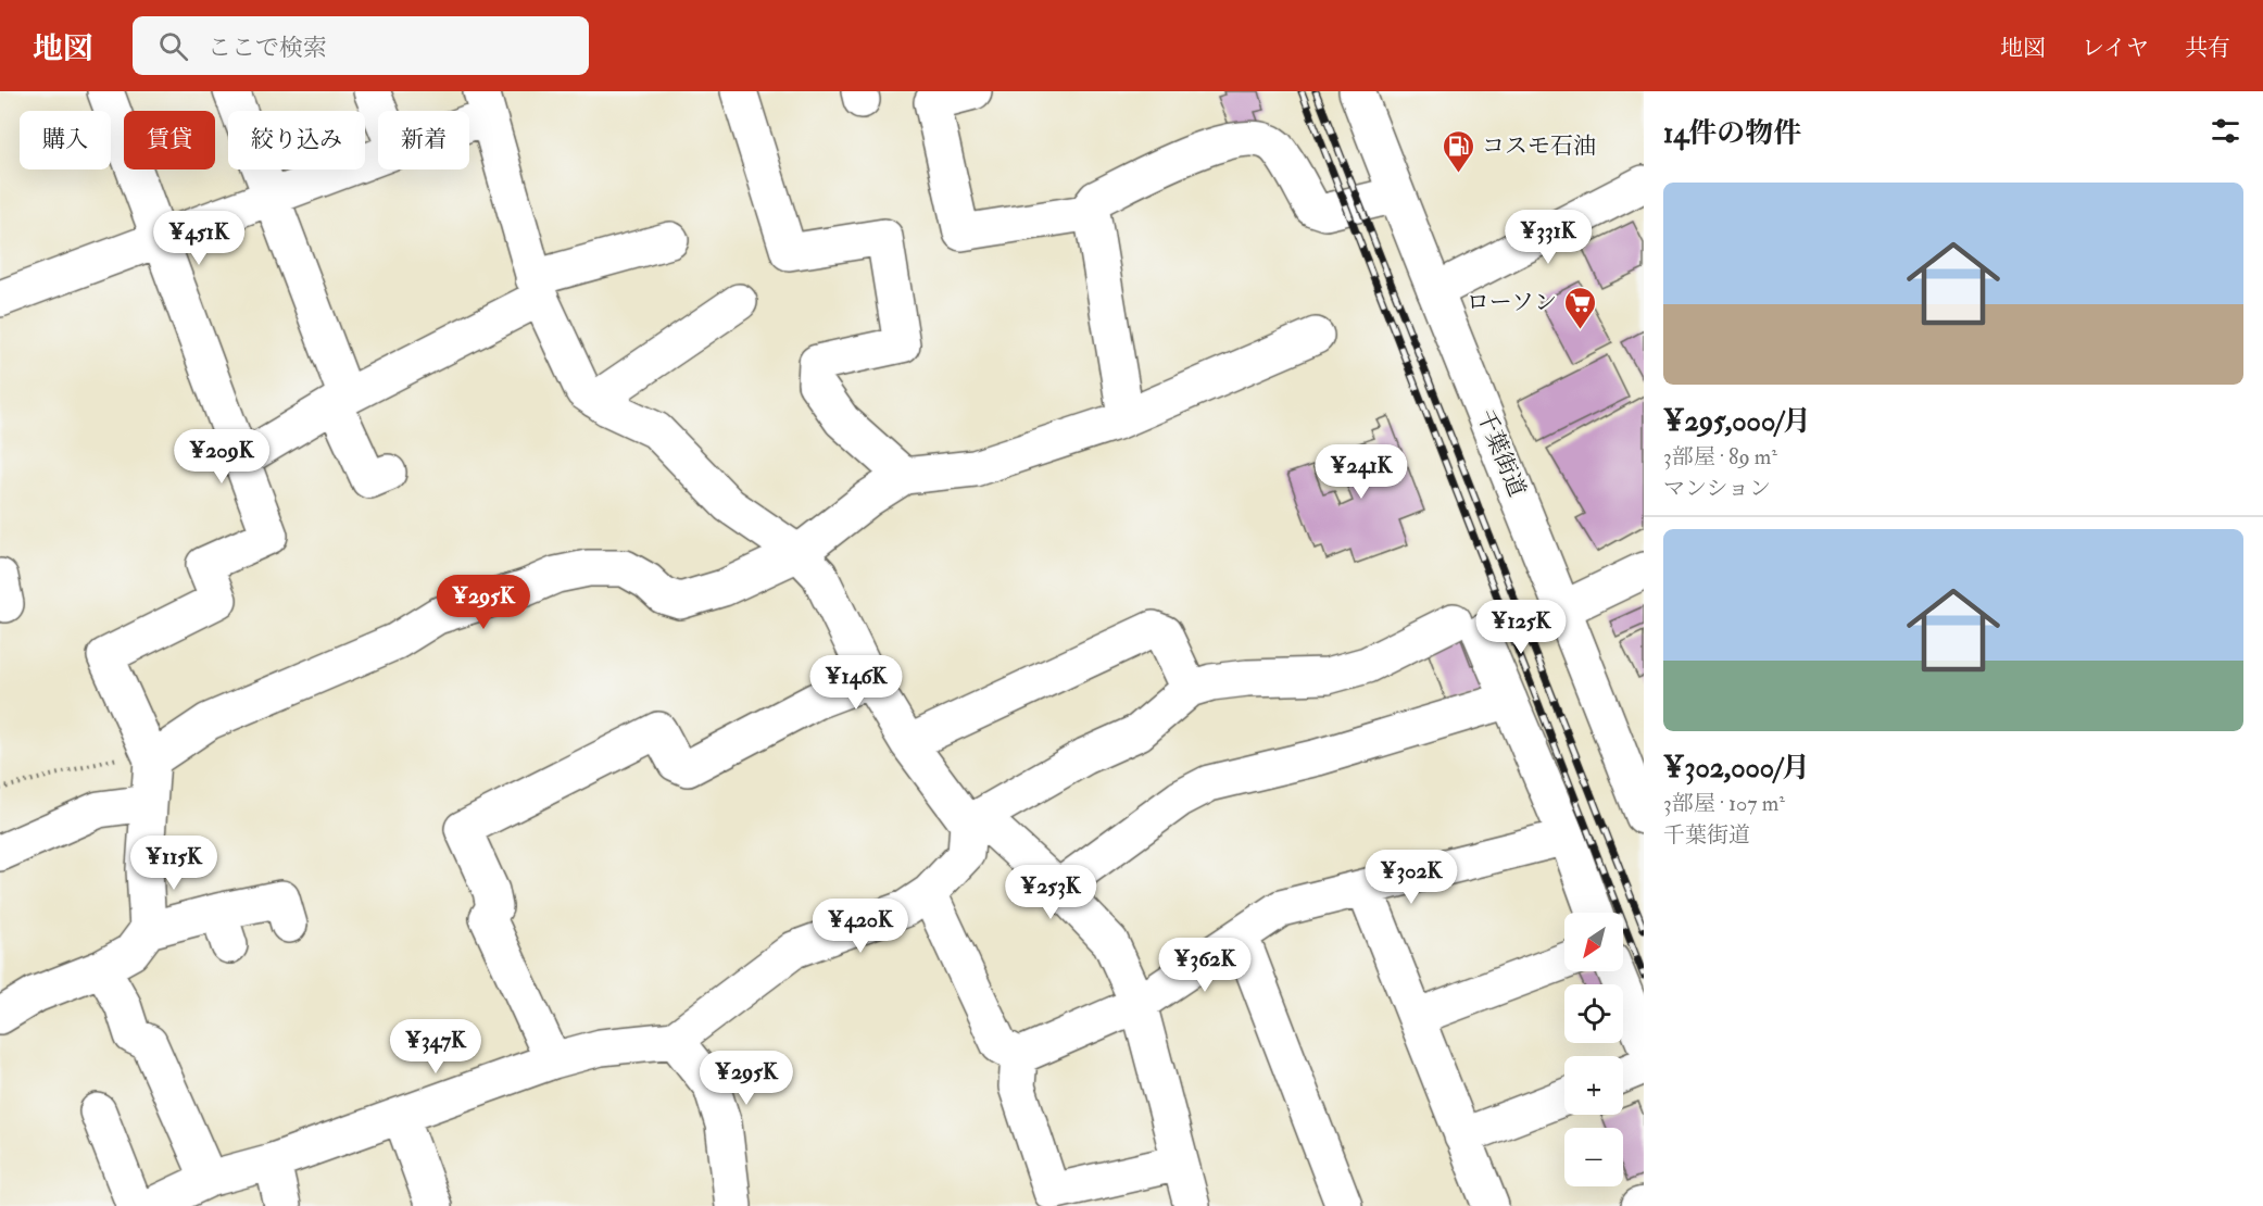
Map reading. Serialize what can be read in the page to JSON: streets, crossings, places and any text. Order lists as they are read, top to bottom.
{
  "streets": {
    "main road": ["千葉街道"]
  },
  "places": {
    "fuel station": ["コスモ石油"],
    "supermarket": ["ローソン"]
  },
  "north": "bottom left",
  "page": {
    "header": "地図",
    "search": "ここで検索",
    "nav": ["地図", "レイヤ", "共有"],
    "heading": "14件の物件",
    "chip": [
      "購入",
      "賃貸",
      "絞り込み",
      "新着"
    ],
    "list": [
      {
        "name": "¥295,000/月",
        "note": "3部屋 · 89 m² · マンション"
      },
      {
        "name": "¥302,000/月",
        "note": "3部屋 · 107 m² · 千葉街道"
      }
    ],
    "price": [
      "¥331K",
      "¥451K",
      "¥209K",
      "¥241K",
      "¥295K",
      "¥125K",
      "¥146K",
      "¥115K",
      "¥302K",
      "¥253K",
      "¥420K",
      "¥362K",
      "¥347K",
      "¥295K"
    ],
    "map_buttons": ["+", "−"]
  }
}
